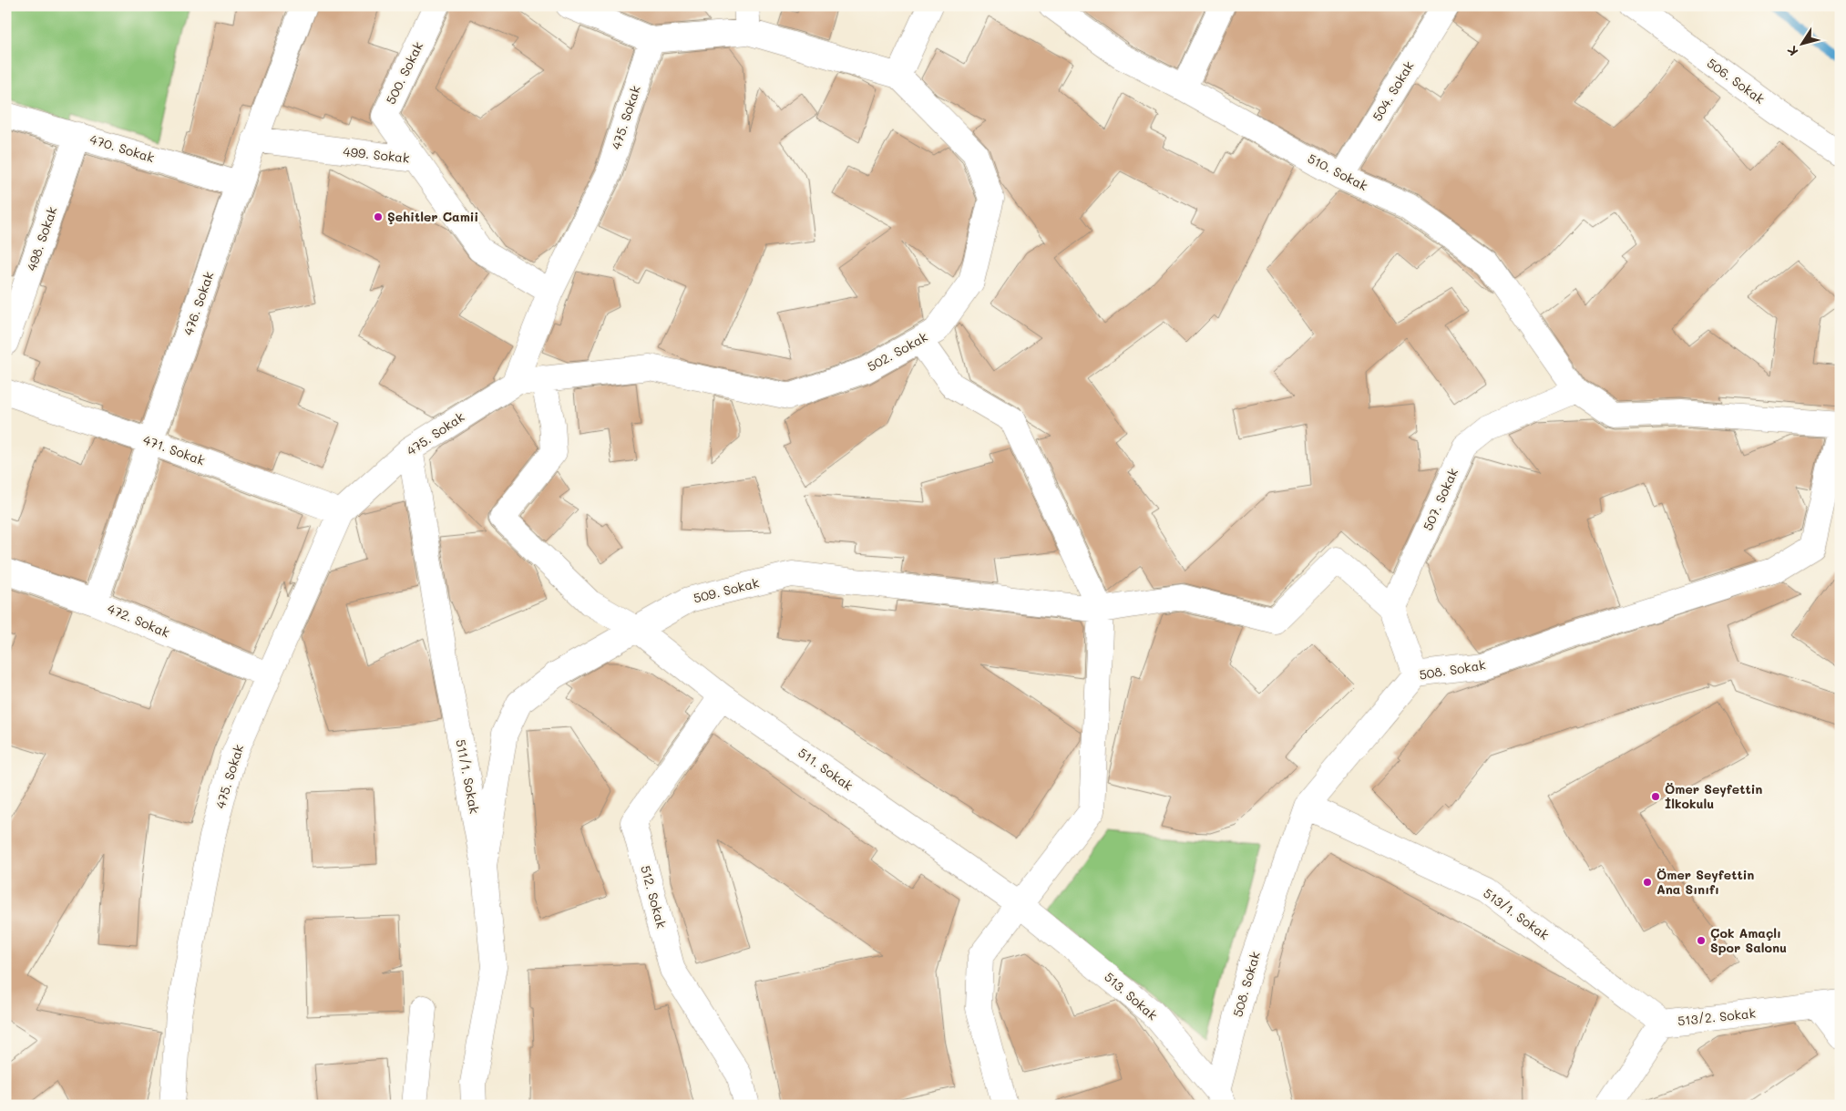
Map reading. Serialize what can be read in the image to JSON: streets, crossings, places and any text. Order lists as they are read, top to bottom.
{
  "streets": {
    "street": [
      "500. Sokak",
      "506. Sokak",
      "504. Sokak",
      "475. Sokak",
      "470. Sokak",
      "499. Sokak",
      "510. Sokak",
      "498. Sokak",
      "476. Sokak",
      "502. Sokak",
      "471. Sokak",
      "507. Sokak",
      "509. Sokak",
      "472. Sokak",
      "508. Sokak",
      "511. Sokak",
      "511/1. Sokak",
      "512. Sokak",
      "513/1. Sokak",
      "513. Sokak",
      "513/2. Sokak"
    ]
  },
  "crossings": [
    ["500. Sokak", "499. Sokak"],
    ["504. Sokak", "510. Sokak"],
    ["475. Sokak", "499. Sokak"],
    ["475. Sokak", "502. Sokak"],
    ["475. Sokak", "471. Sokak"],
    ["475. Sokak", "472. Sokak"],
    ["475. Sokak", "511/1. Sokak"],
    ["470. Sokak", "498. Sokak"],
    ["470. Sokak", "476. Sokak"],
    ["499. Sokak", "476. Sokak"],
    ["510. Sokak", "507. Sokak"],
    ["476. Sokak", "471. Sokak"],
    ["476. Sokak", "472. Sokak"],
    ["509. Sokak", "511. Sokak"],
    ["509. Sokak", "511/1. Sokak"],
    ["508. Sokak", "513/1. Sokak"],
    ["508. Sokak", "513. Sokak"],
    ["511. Sokak", "512. Sokak"],
    ["511. Sokak", "513. Sokak"],
    ["513/1. Sokak", "513/2. Sokak"]
  ],
  "places": [
    "Şehitler Camii",
    "Ömer Seyfettin İlkokulu",
    "Ömer Seyfettin Ana Sınıfı",
    "Çok Amaçlı Spor Salonu"
  ],
  "north": "bottom left"
}
